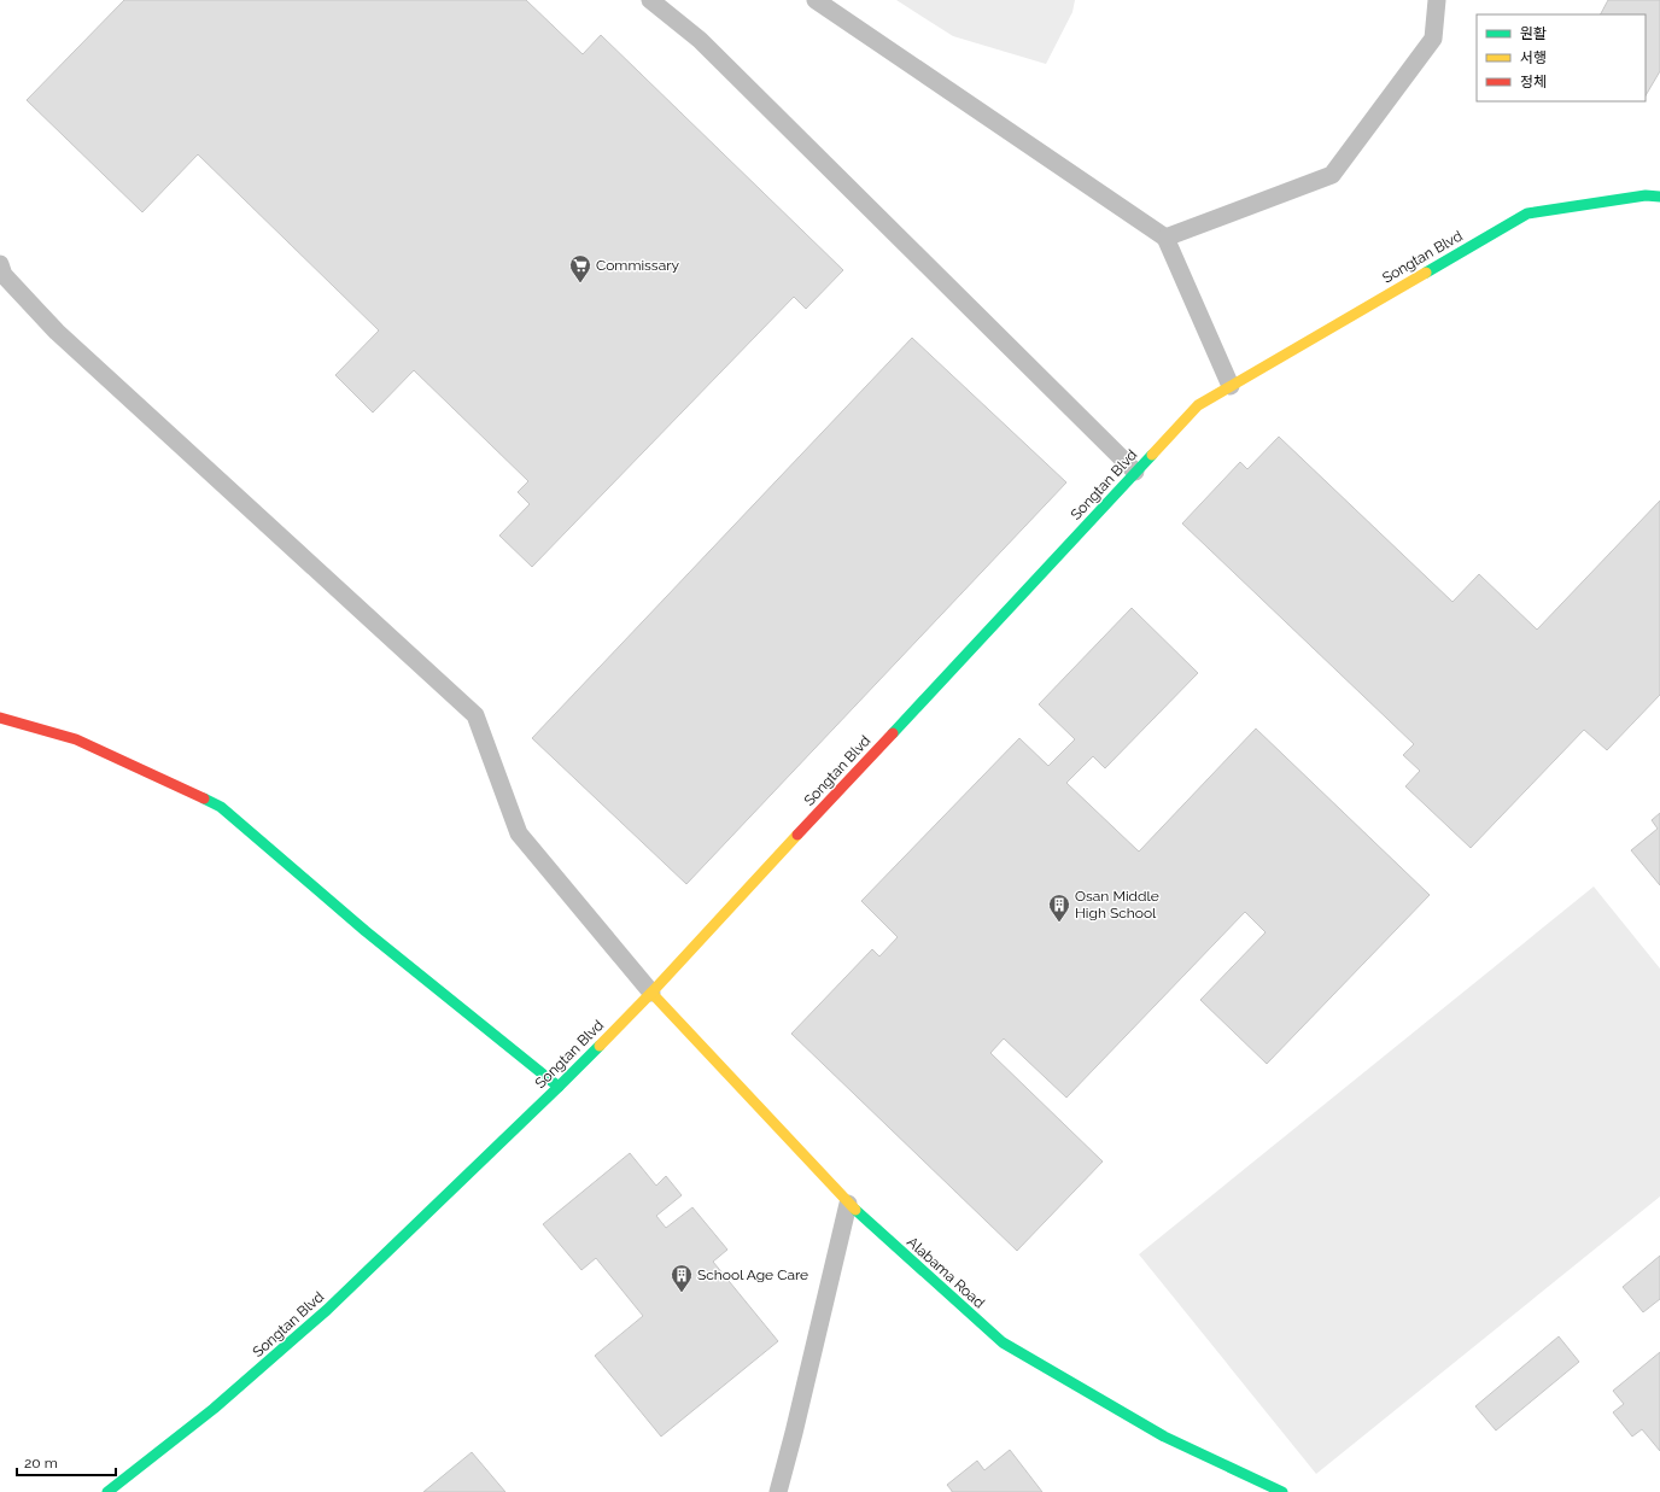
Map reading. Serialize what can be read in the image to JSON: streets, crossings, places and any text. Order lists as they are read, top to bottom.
{
  "streets": {
    "street": ["Songtan Blvd", "Alabama Road"]
  },
  "crossings": [
    ["Songtan Blvd", "Alabama Road"]
  ],
  "places": {
    "supermarket": ["Commissary"],
    "building": ["Osan Middle High School", "School Age Care"]
  },
  "legend": ["원활", "서행", "정체"],
  "scale_bar": "20 m"
}
